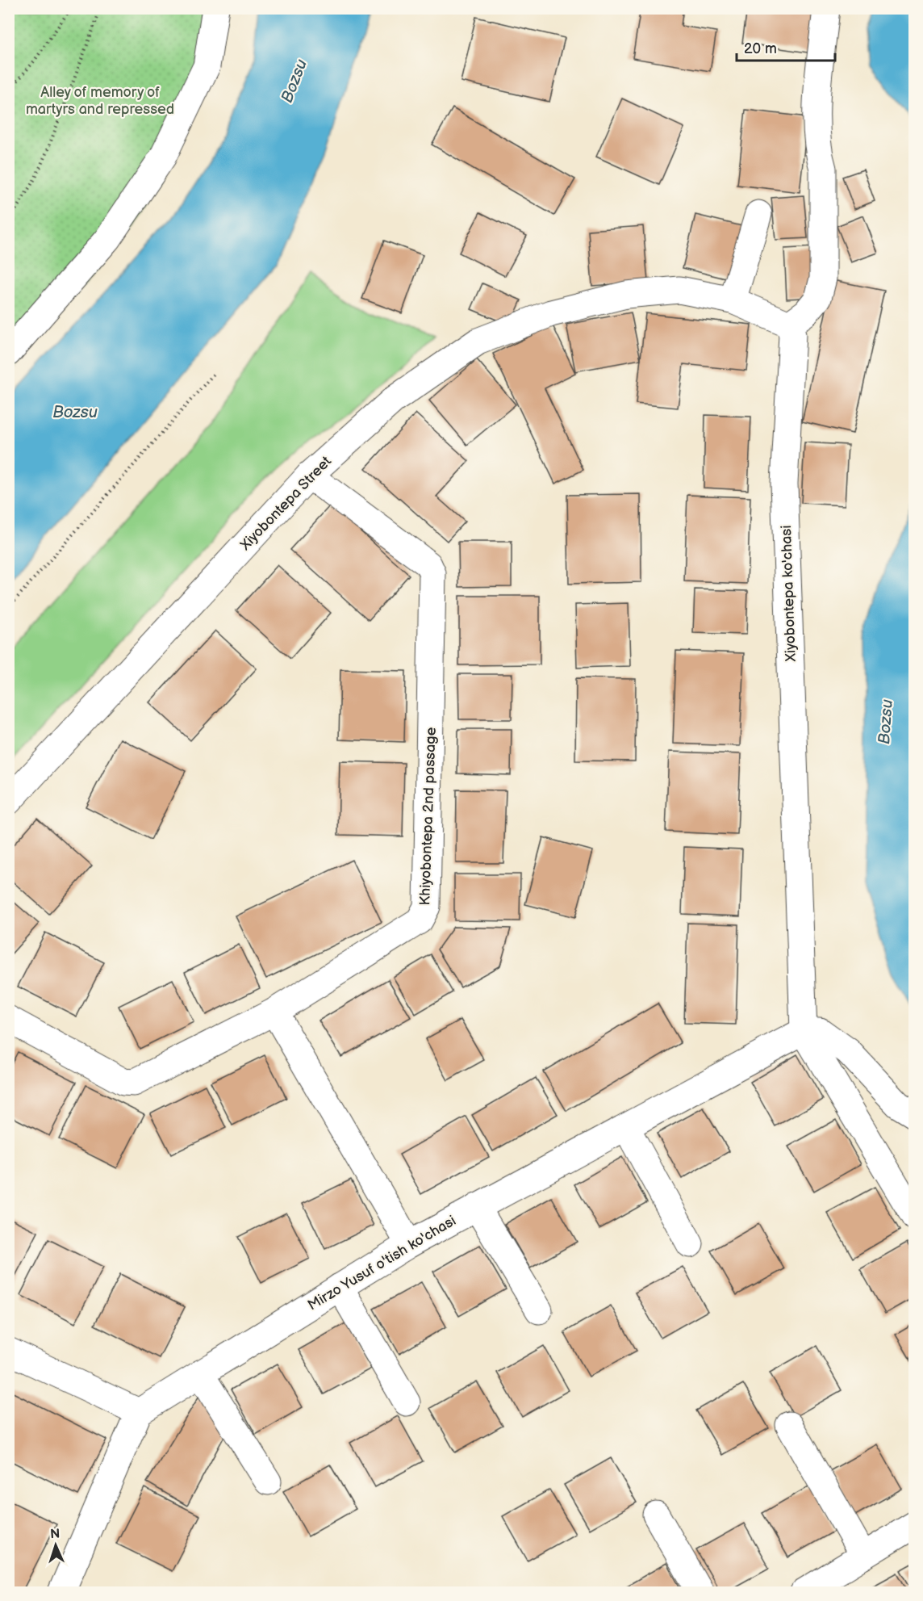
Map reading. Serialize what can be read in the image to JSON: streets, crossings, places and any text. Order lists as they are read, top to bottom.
{
  "streets": {
    "street": [
      "Xiyobontepa Street",
      "Xiyobontepa ko'chasi",
      "Khiyobontepa 2nd passage",
      "Mirzo Yusuf o'tish ko'chasi"
    ]
  },
  "crossings": [
    ["Xiyobontepa Street", "Khiyobontepa 2nd passage"],
    ["Xiyobontepa ko'chasi", "Mirzo Yusuf o'tish ko'chasi"]
  ],
  "water": ["Bozsu"],
  "parks": ["Alley of memory of martyrs and repressed"],
  "scale_bar": "20 m",
  "north": "top"
}
